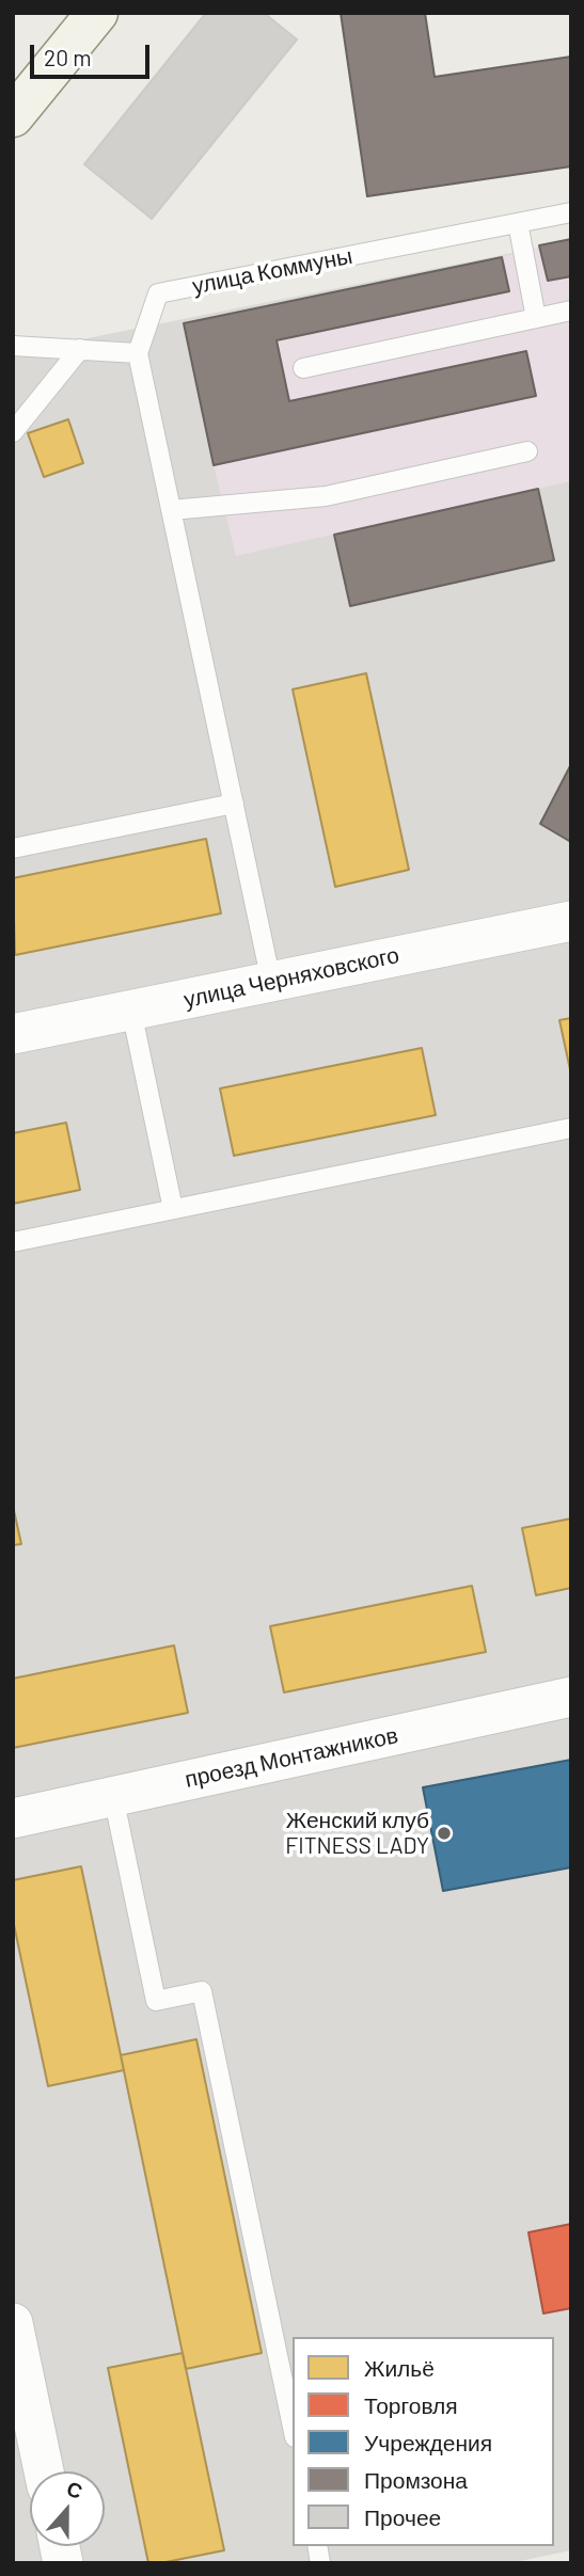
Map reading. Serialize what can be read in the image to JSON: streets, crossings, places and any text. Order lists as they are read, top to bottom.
{
  "streets": {
    "street": ["улица Черняховского", "проезд Монтажников"],
    "lane": ["улица Коммуны"]
  },
  "places": ["Женский клуб FITNESS LADY"],
  "legend": [
    "Жильё",
    "Торговля",
    "Учреждения",
    "Промзона",
    "Прочее"
  ],
  "scale_bar": "20 m",
  "north": "top"
}
